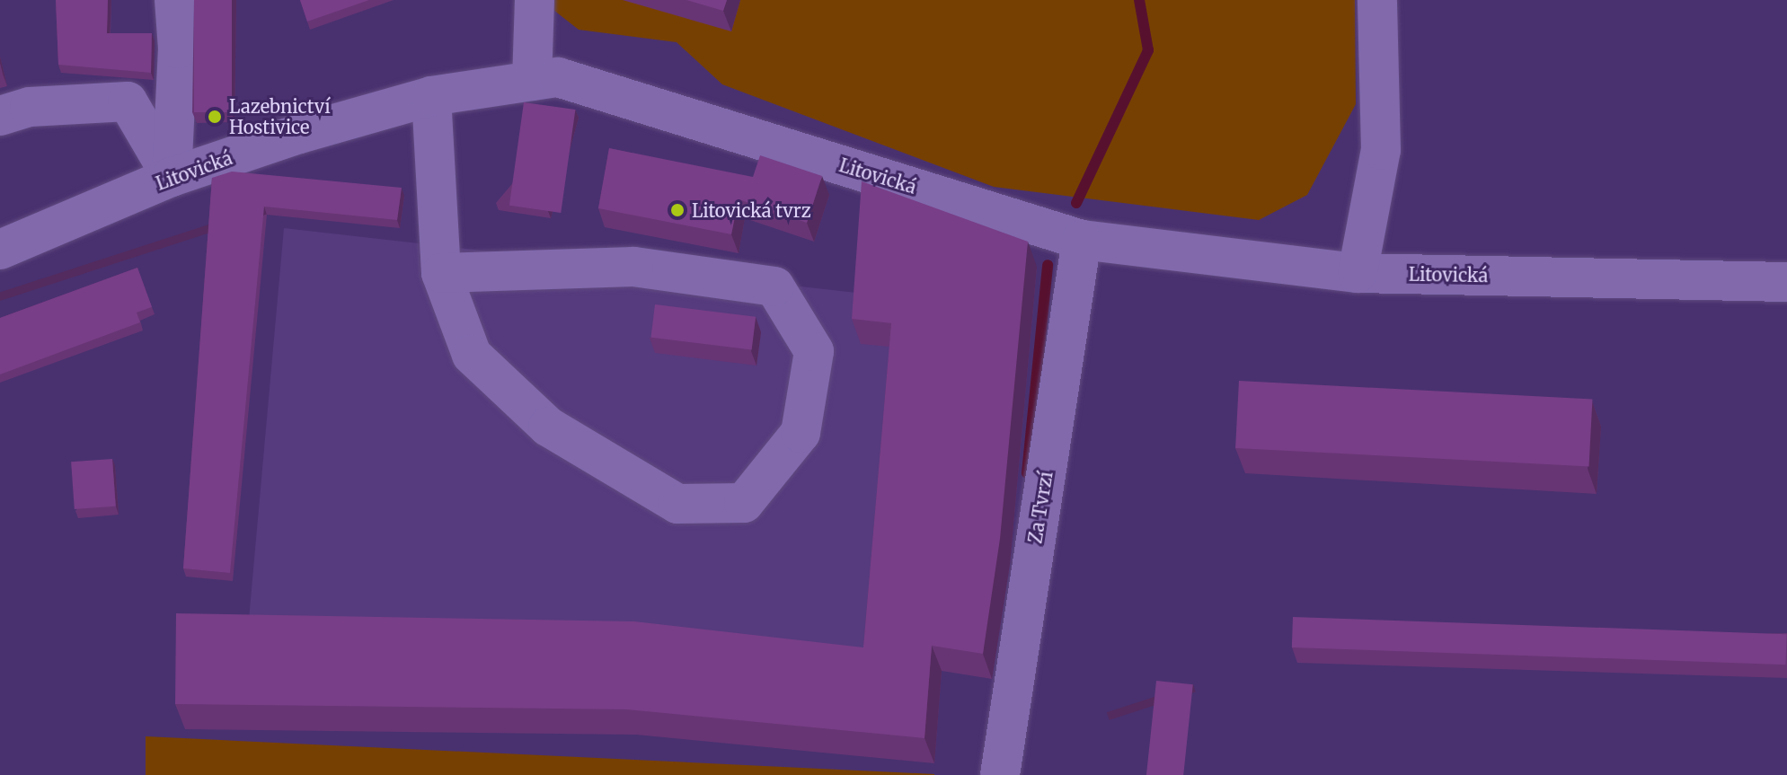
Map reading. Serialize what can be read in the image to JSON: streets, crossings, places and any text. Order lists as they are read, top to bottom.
{
  "streets": {
    "street": ["Litovická", "Za Tvrzí"]
  },
  "crossings": [
    ["Litovická", "Za Tvrzí"]
  ],
  "places": ["Lazebnictví Hostivice", "Litovická tvrz"]
}
